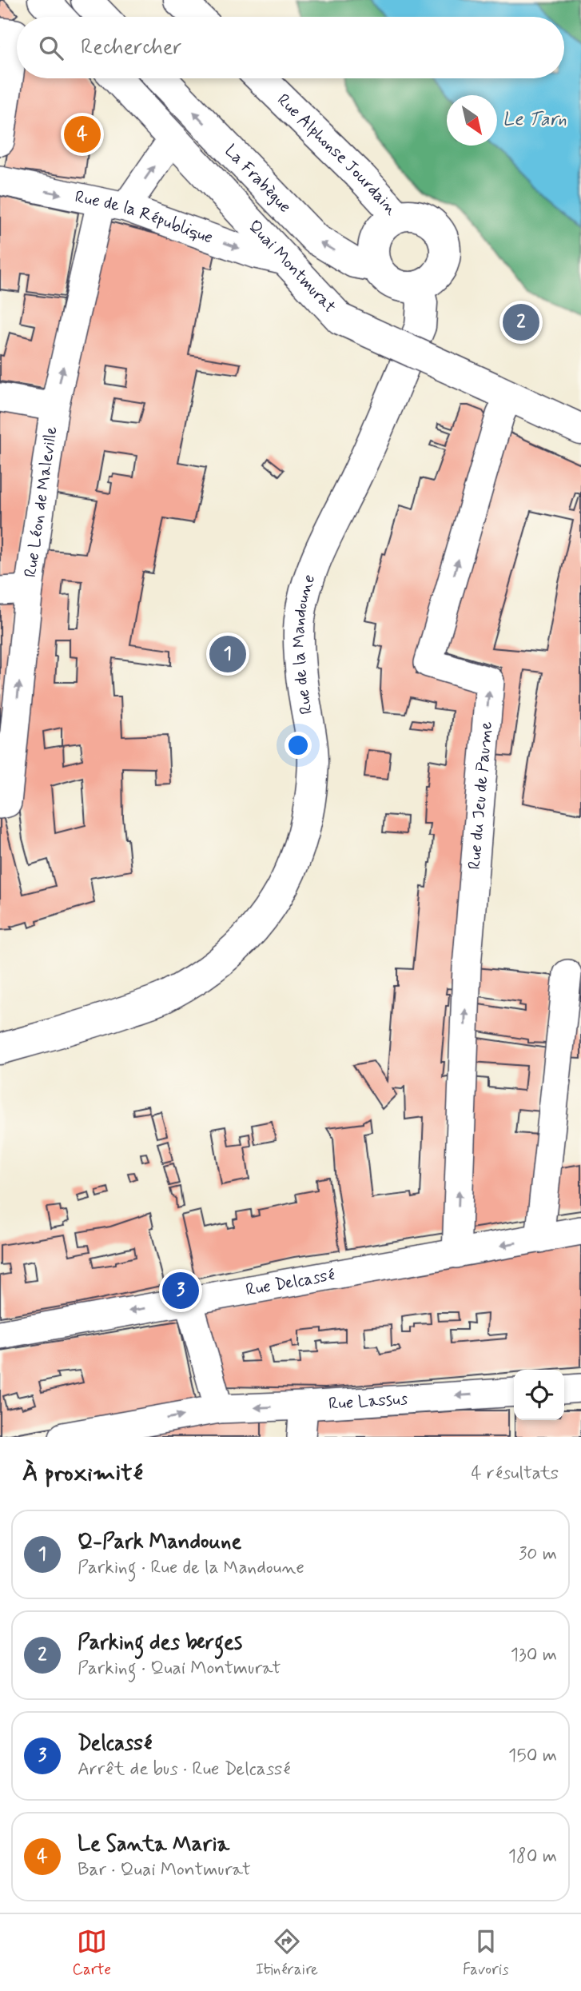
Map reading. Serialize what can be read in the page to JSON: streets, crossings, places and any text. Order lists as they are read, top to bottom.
{
  "streets": {
    "main road": [
      "Rue Alphonse Jourdain",
      "La Frabègue",
      "Quai Montmurat",
      "Rue de la Mandoune"
    ],
    "street": [
      "Rue de la République",
      "Rue Léon de Maleville",
      "Rue du Jeu de Paume",
      "Rue Delcassé",
      "Rue Lassus"
    ]
  },
  "crossings": [
    ["Rue Alphonse Jourdain", "La Frabègue"],
    ["Rue Alphonse Jourdain", "Rue de la Mandoune"],
    ["La Frabègue", "Rue de la Mandoune"],
    ["Rue de la République", "Quai Montmurat"],
    ["Rue de la République", "Rue Léon de Maleville"],
    ["Quai Montmurat", "Rue du Jeu de Paume"],
    ["Rue du Jeu de Paume", "Rue Delcassé"]
  ],
  "one_way": [
    "La Frabègue",
    "Rue de la République",
    "Rue Léon de Maleville",
    "Rue du Jeu de Paume",
    "Rue Delcassé"
  ],
  "water": ["Le Tarn"],
  "north": "bottom right",
  "page": {
    "search": "Rechercher",
    "pins": [
      "4",
      "2",
      "1",
      "3"
    ],
    "heading": ["À proximité", "4 résultats"],
    "list": [
      {
        "mark": "1",
        "name": "Q-Park Mandoune",
        "note": "Parking · Rue de la Mandoune",
        "value": "30 m"
      },
      {
        "mark": "2",
        "name": "Parking des berges",
        "note": "Parking · Quai Montmurat",
        "value": "130 m"
      },
      {
        "mark": "3",
        "name": "Delcassé",
        "note": "Arrêt de bus · Rue Delcassé",
        "value": "150 m"
      },
      {
        "mark": "4",
        "name": "Le Santa Maria",
        "note": "Bar · Quai Montmurat",
        "value": "180 m"
      }
    ],
    "nav": ["Carte", "Itinéraire", "Favoris"]
  }
}
